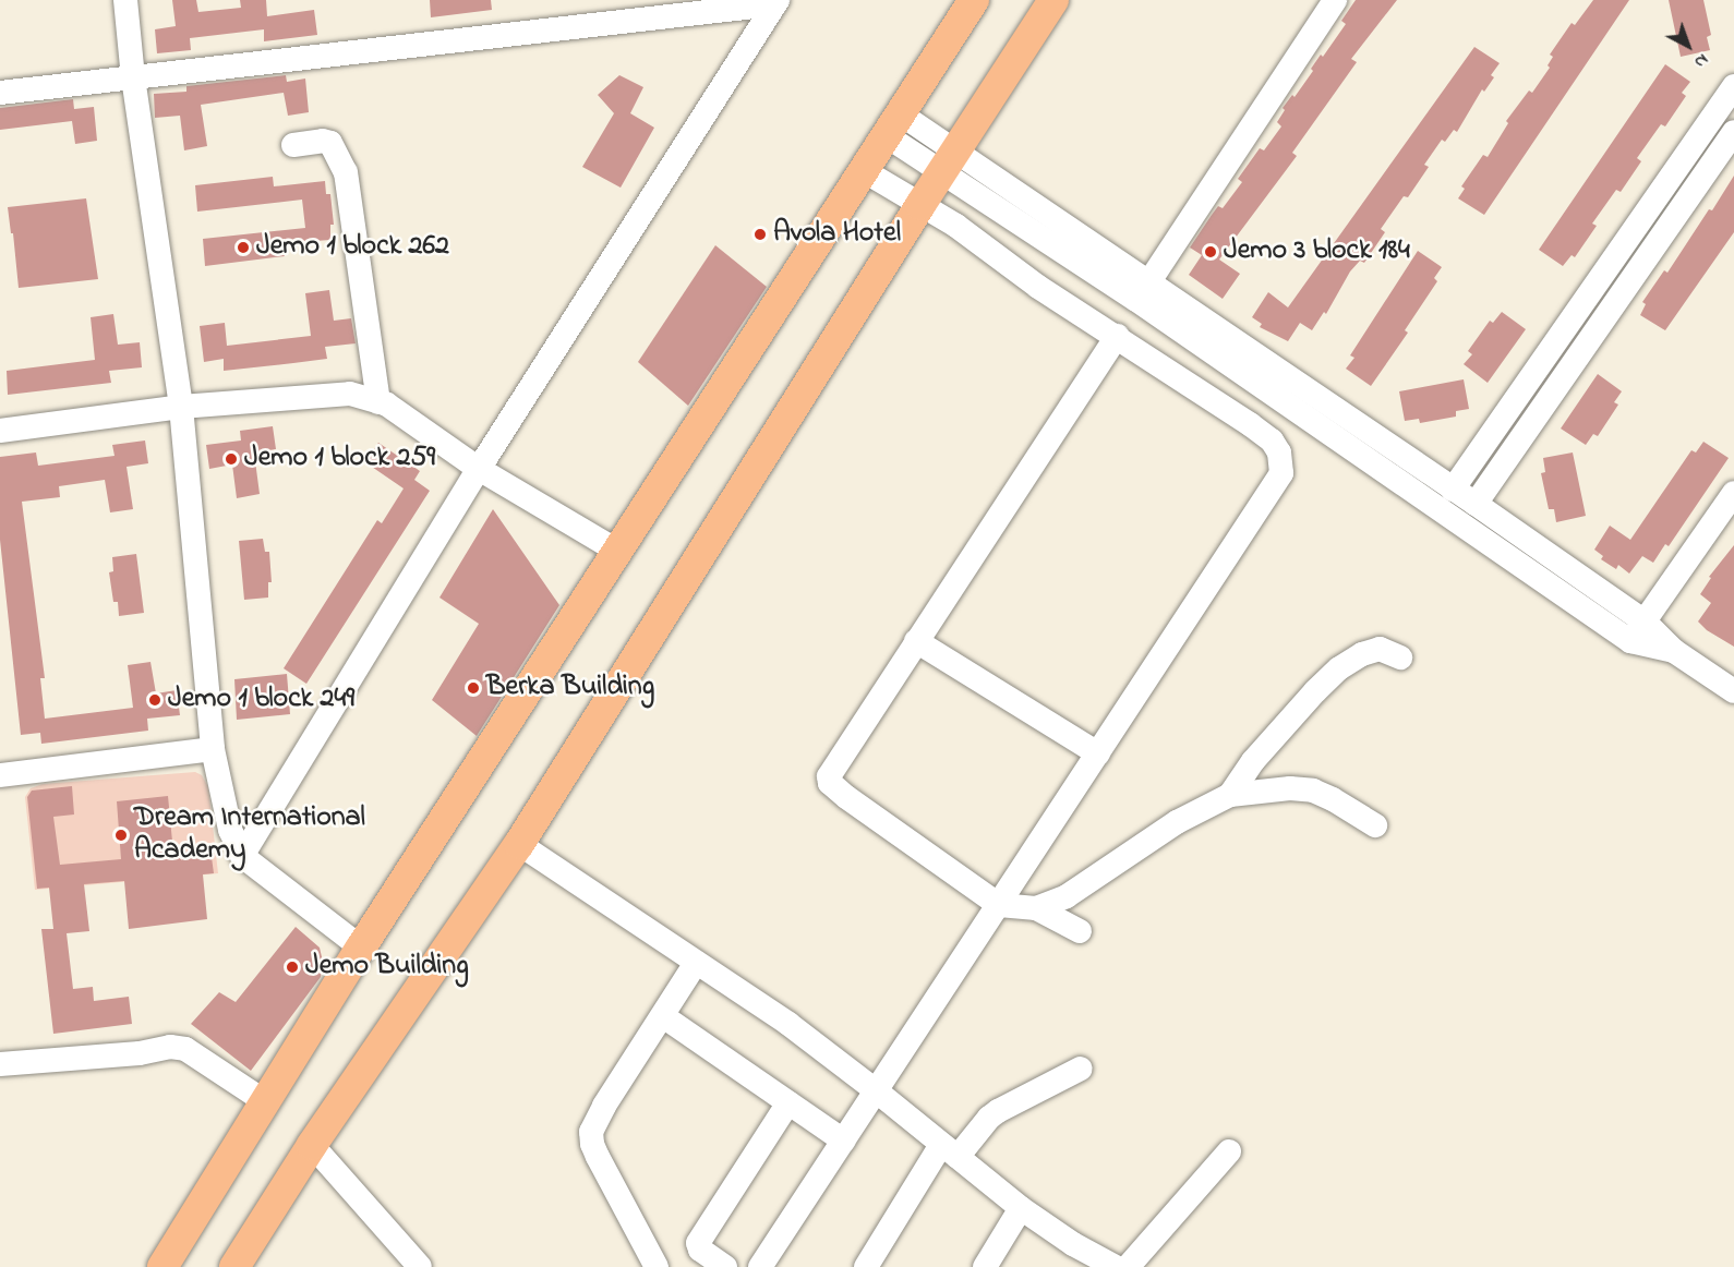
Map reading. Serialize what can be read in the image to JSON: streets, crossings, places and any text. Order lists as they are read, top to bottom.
{
  "places": [
    "Avola Hotel",
    "Jemo 1 block 262",
    "Jemo 3 block 184",
    "Jemo 1 block 259",
    "Berka Building",
    "Jemo 1 block 249",
    "Dream International Academy",
    "Jemo Building"
  ],
  "north": "bottom right"
}
